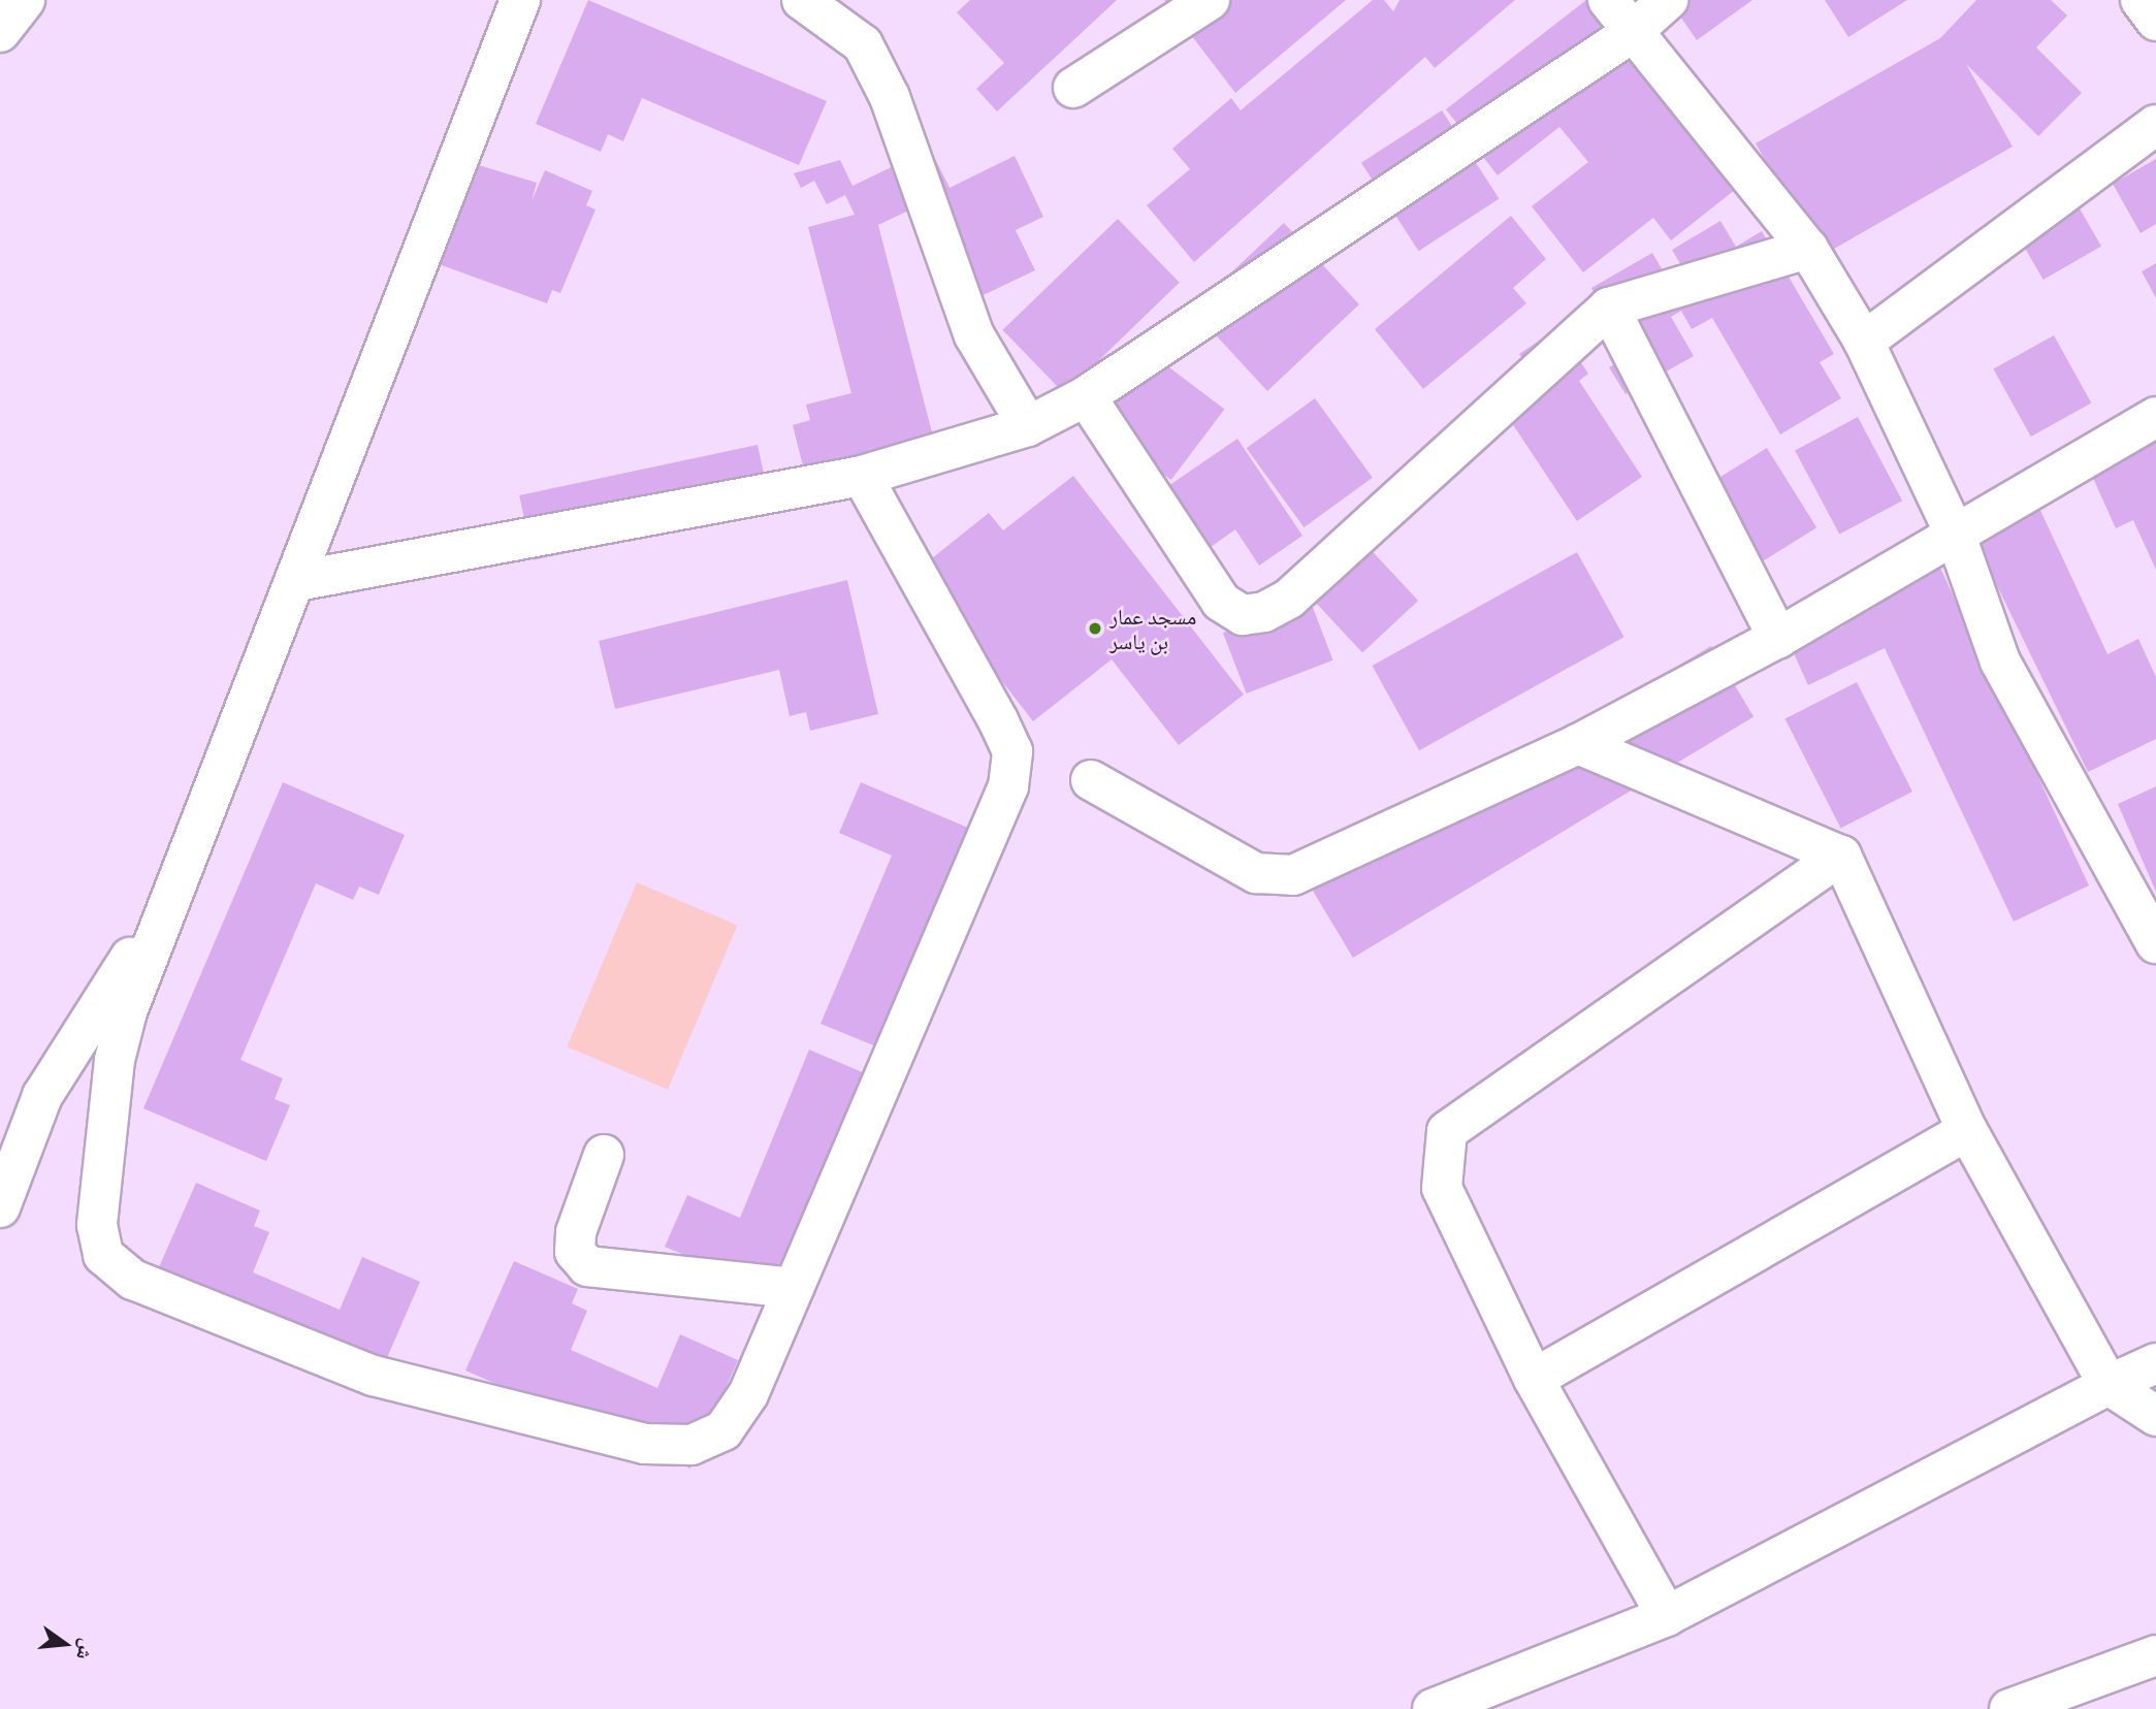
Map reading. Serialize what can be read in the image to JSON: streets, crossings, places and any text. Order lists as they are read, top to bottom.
{
  "places": ["مسجد عمار بن ياسر"],
  "north": "right"
}
